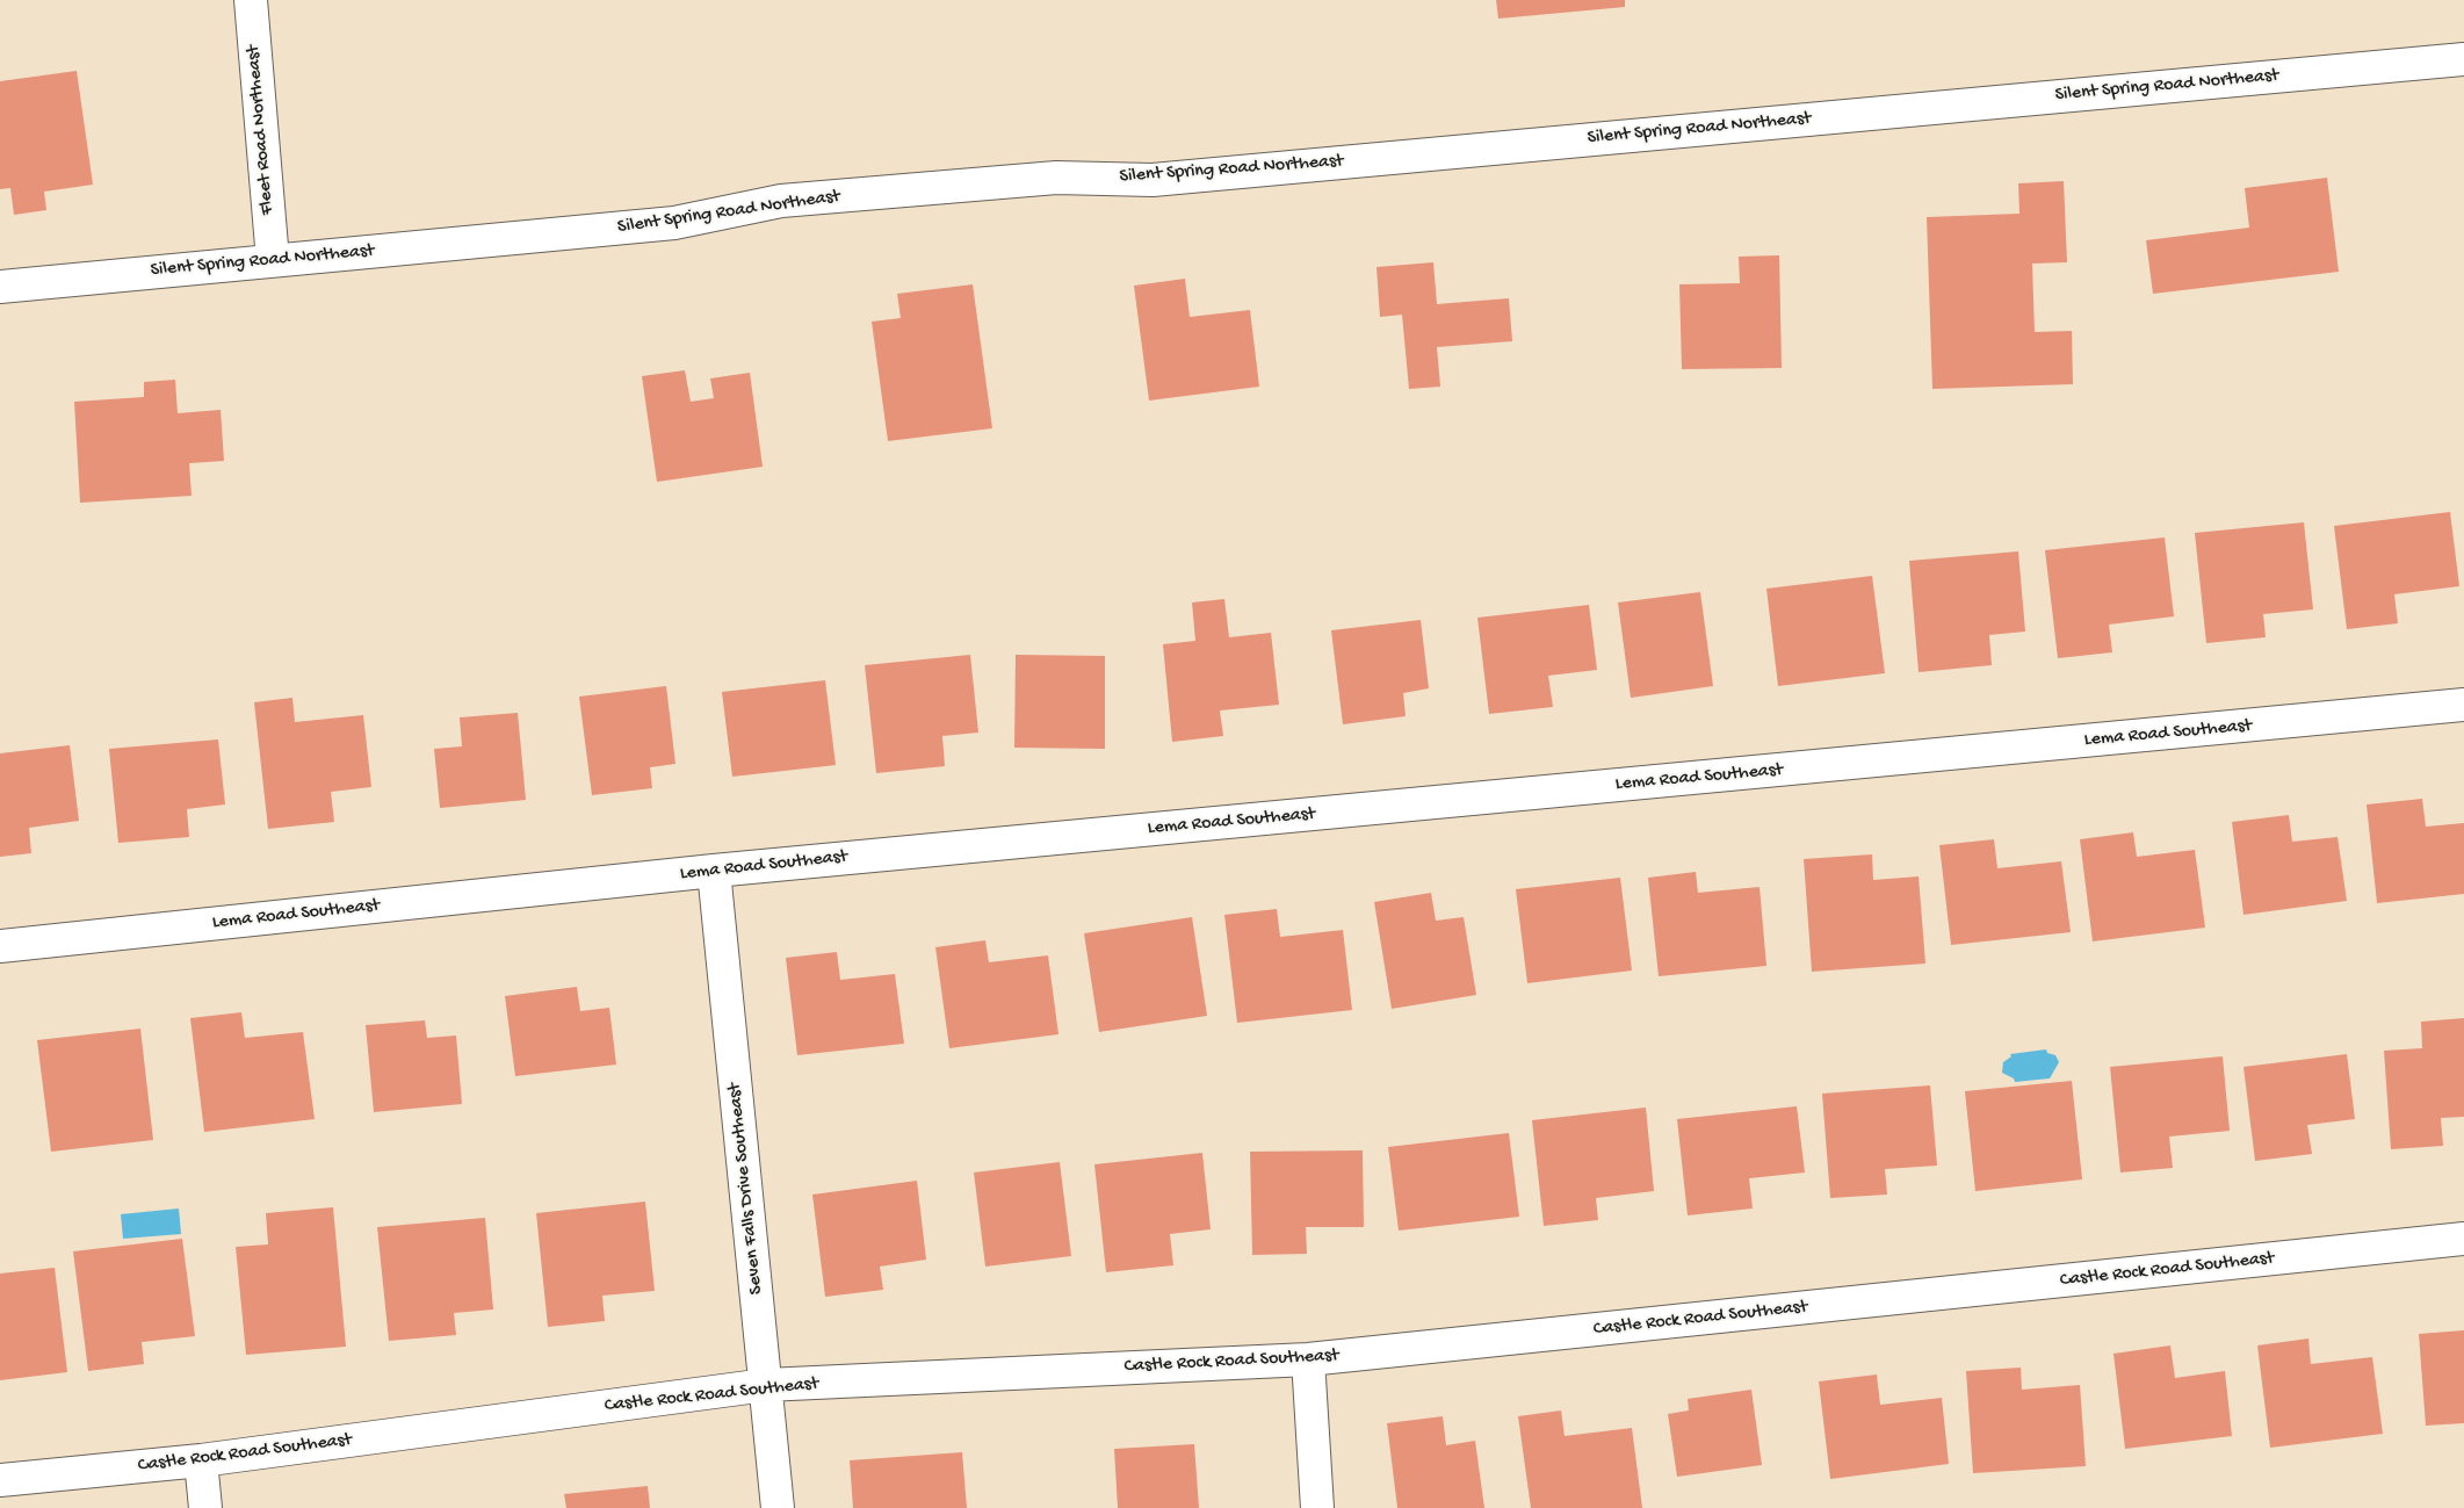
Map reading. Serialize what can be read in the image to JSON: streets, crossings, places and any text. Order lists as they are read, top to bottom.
{
  "streets": {
    "street": [
      "Silent Spring Road Northeast",
      "Fleet Road Northeast",
      "Lema Road Southeast",
      "Seven Falls Drive Southeast",
      "Castle Rock Road Southeast"
    ]
  },
  "crossings": [
    ["Silent Spring Road Northeast", "Fleet Road Northeast"],
    ["Lema Road Southeast", "Seven Falls Drive Southeast"],
    ["Seven Falls Drive Southeast", "Castle Rock Road Southeast"]
  ]
}
